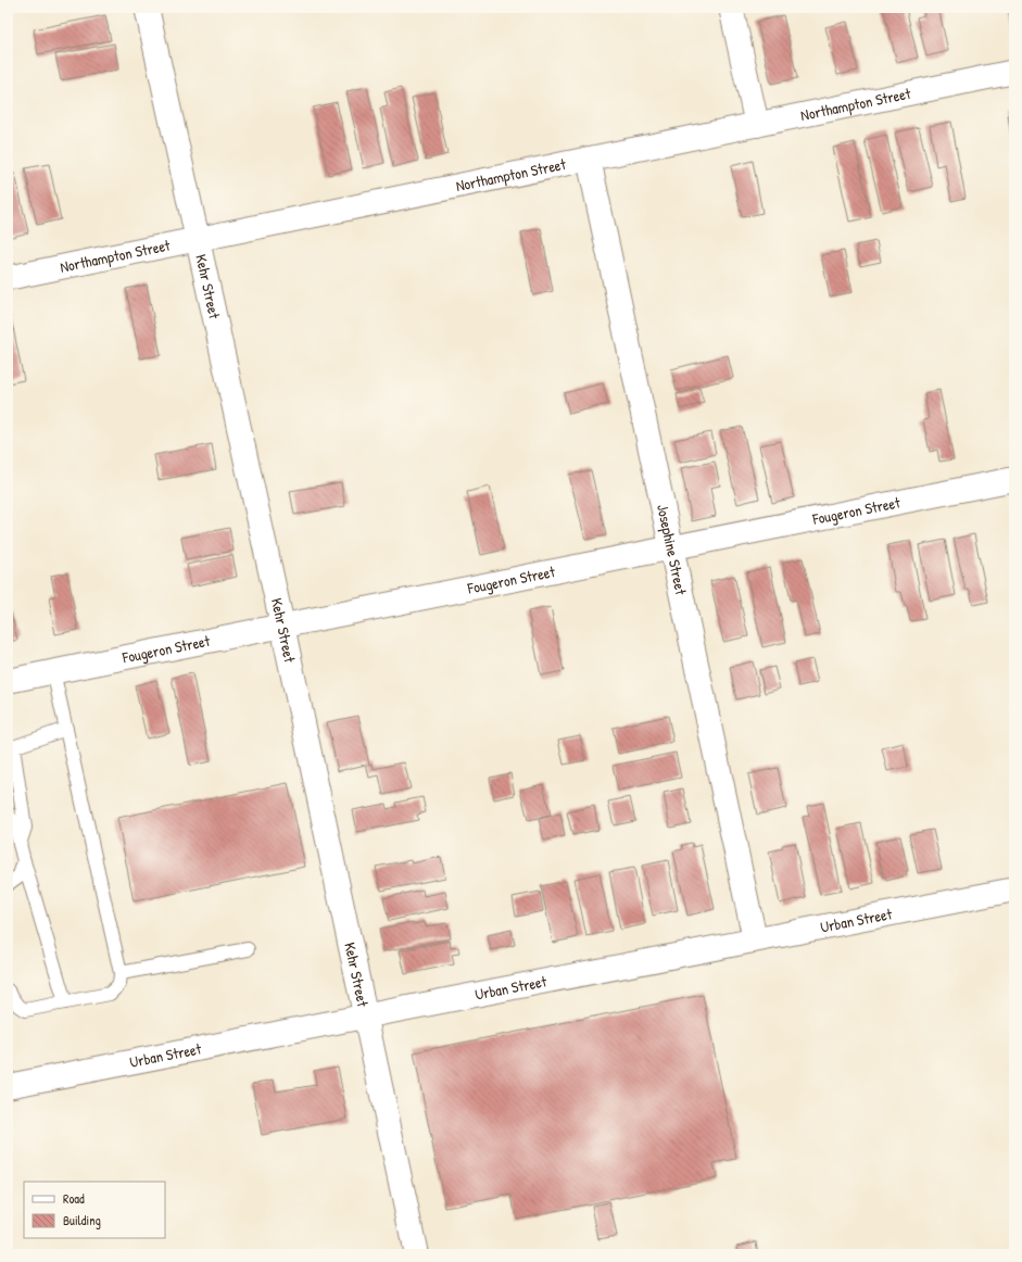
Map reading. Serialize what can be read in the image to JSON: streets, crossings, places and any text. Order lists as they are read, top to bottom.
{
  "streets": {
    "street": [
      "Northampton Street",
      "Kehr Street",
      "Fougeron Street",
      "Josephine Street",
      "Urban Street"
    ]
  },
  "crossings": [
    ["Northampton Street", "Kehr Street"],
    ["Northampton Street", "Josephine Street"],
    ["Kehr Street", "Fougeron Street"],
    ["Kehr Street", "Urban Street"],
    ["Fougeron Street", "Josephine Street"],
    ["Josephine Street", "Urban Street"]
  ],
  "legend": ["Road", "Building"]
}
